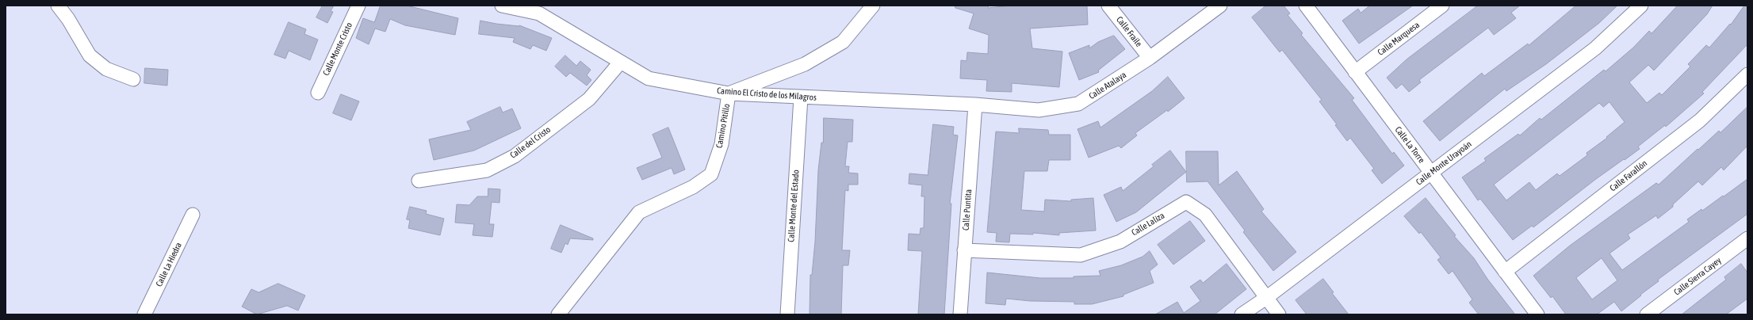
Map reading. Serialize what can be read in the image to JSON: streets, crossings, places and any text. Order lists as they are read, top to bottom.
{
  "streets": {
    "street": [
      "Calle Fraile",
      "Calle Marquesa",
      "Calle Monte Cristo",
      "Calle Atalaya",
      "Camino El Cristo de los Milagros",
      "Camino Pitillo",
      "Calle del Cristo",
      "Calle La Torre",
      "Calle Monte Urayoán",
      "Calle Farallón",
      "Calle Monte del Estado",
      "Calle Puntita",
      "Calle Laliza",
      "Calle La Hiedra",
      "Calle Sierra Cayey"
    ]
  },
  "crossings": [
    ["Calle Fraile", "Calle Atalaya"],
    ["Calle Marquesa", "Calle La Torre"],
    ["Calle Atalaya", "Camino El Cristo de los Milagros"],
    ["Calle Atalaya", "Calle Puntita"],
    ["Camino El Cristo de los Milagros", "Camino Pitillo"],
    ["Camino El Cristo de los Milagros", "Calle del Cristo"],
    ["Camino El Cristo de los Milagros", "Calle Monte del Estado"],
    ["Camino El Cristo de los Milagros", "Calle Puntita"],
    ["Calle La Torre", "Calle Monte Urayoán"],
    ["Calle La Torre", "Calle Farallón"],
    ["Calle Monte Urayoán", "Calle Laliza"],
    ["Calle Puntita", "Calle Laliza"]
  ]
}
